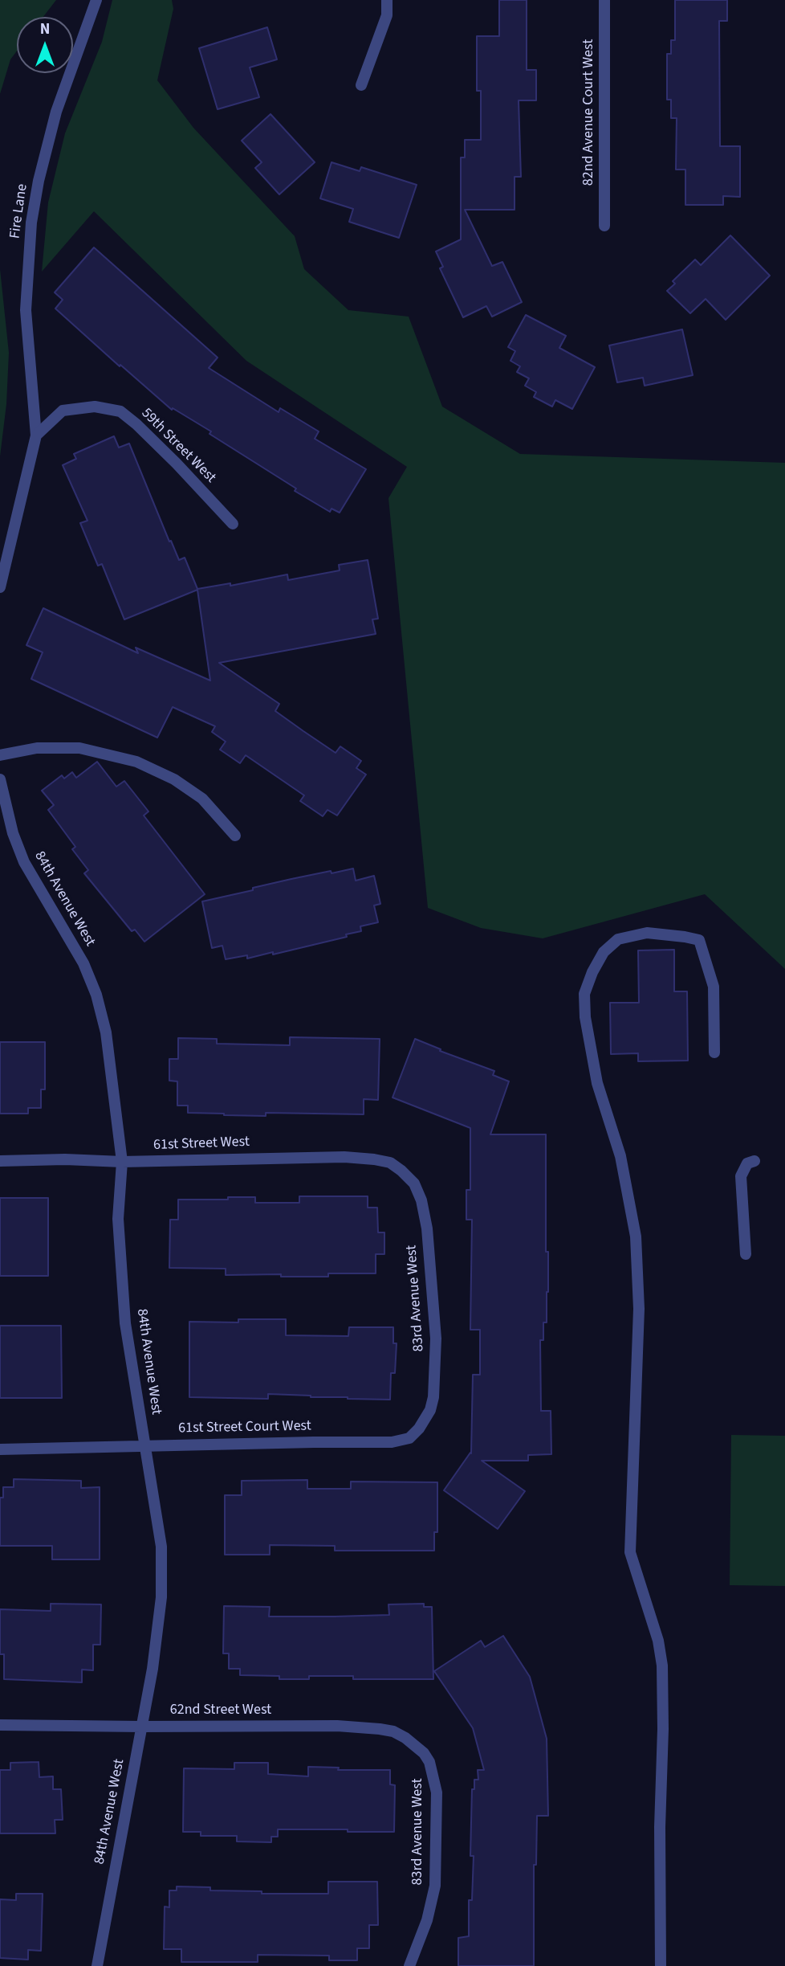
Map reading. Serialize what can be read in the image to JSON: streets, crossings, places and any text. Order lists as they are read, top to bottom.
{
  "streets": {
    "street": [
      "82nd Avenue Court West",
      "Fire Lane",
      "59th Street West",
      "84th Avenue West",
      "61st Street West",
      "83rd Avenue West",
      "61st Street Court West",
      "62nd Street West"
    ]
  },
  "crossings": [
    ["Fire Lane", "59th Street West"],
    ["84th Avenue West", "61st Street West"],
    ["84th Avenue West", "61st Street Court West"],
    ["84th Avenue West", "62nd Street West"],
    ["61st Street West", "83rd Avenue West"],
    ["83rd Avenue West", "61st Street Court West"],
    ["83rd Avenue West", "62nd Street West"]
  ],
  "north": "top"
}
